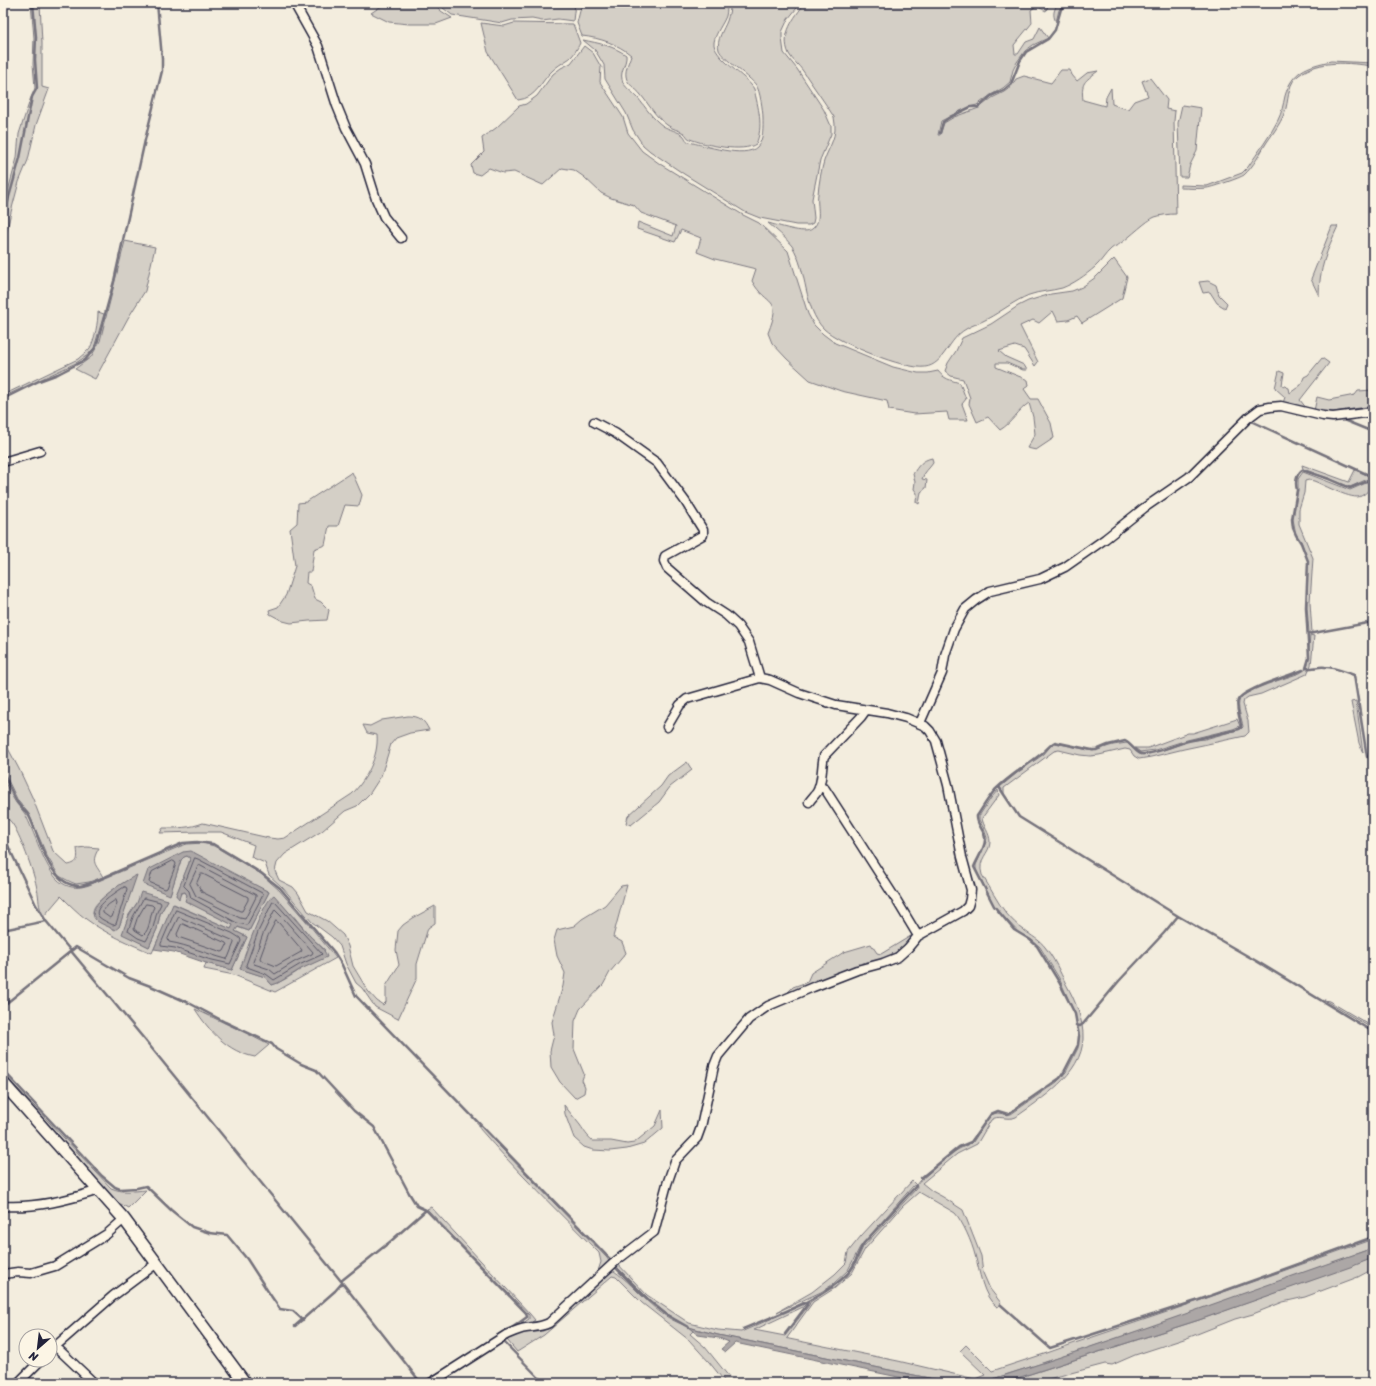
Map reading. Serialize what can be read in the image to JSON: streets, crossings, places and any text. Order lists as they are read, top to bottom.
{
  "north": "bottom left"
}
